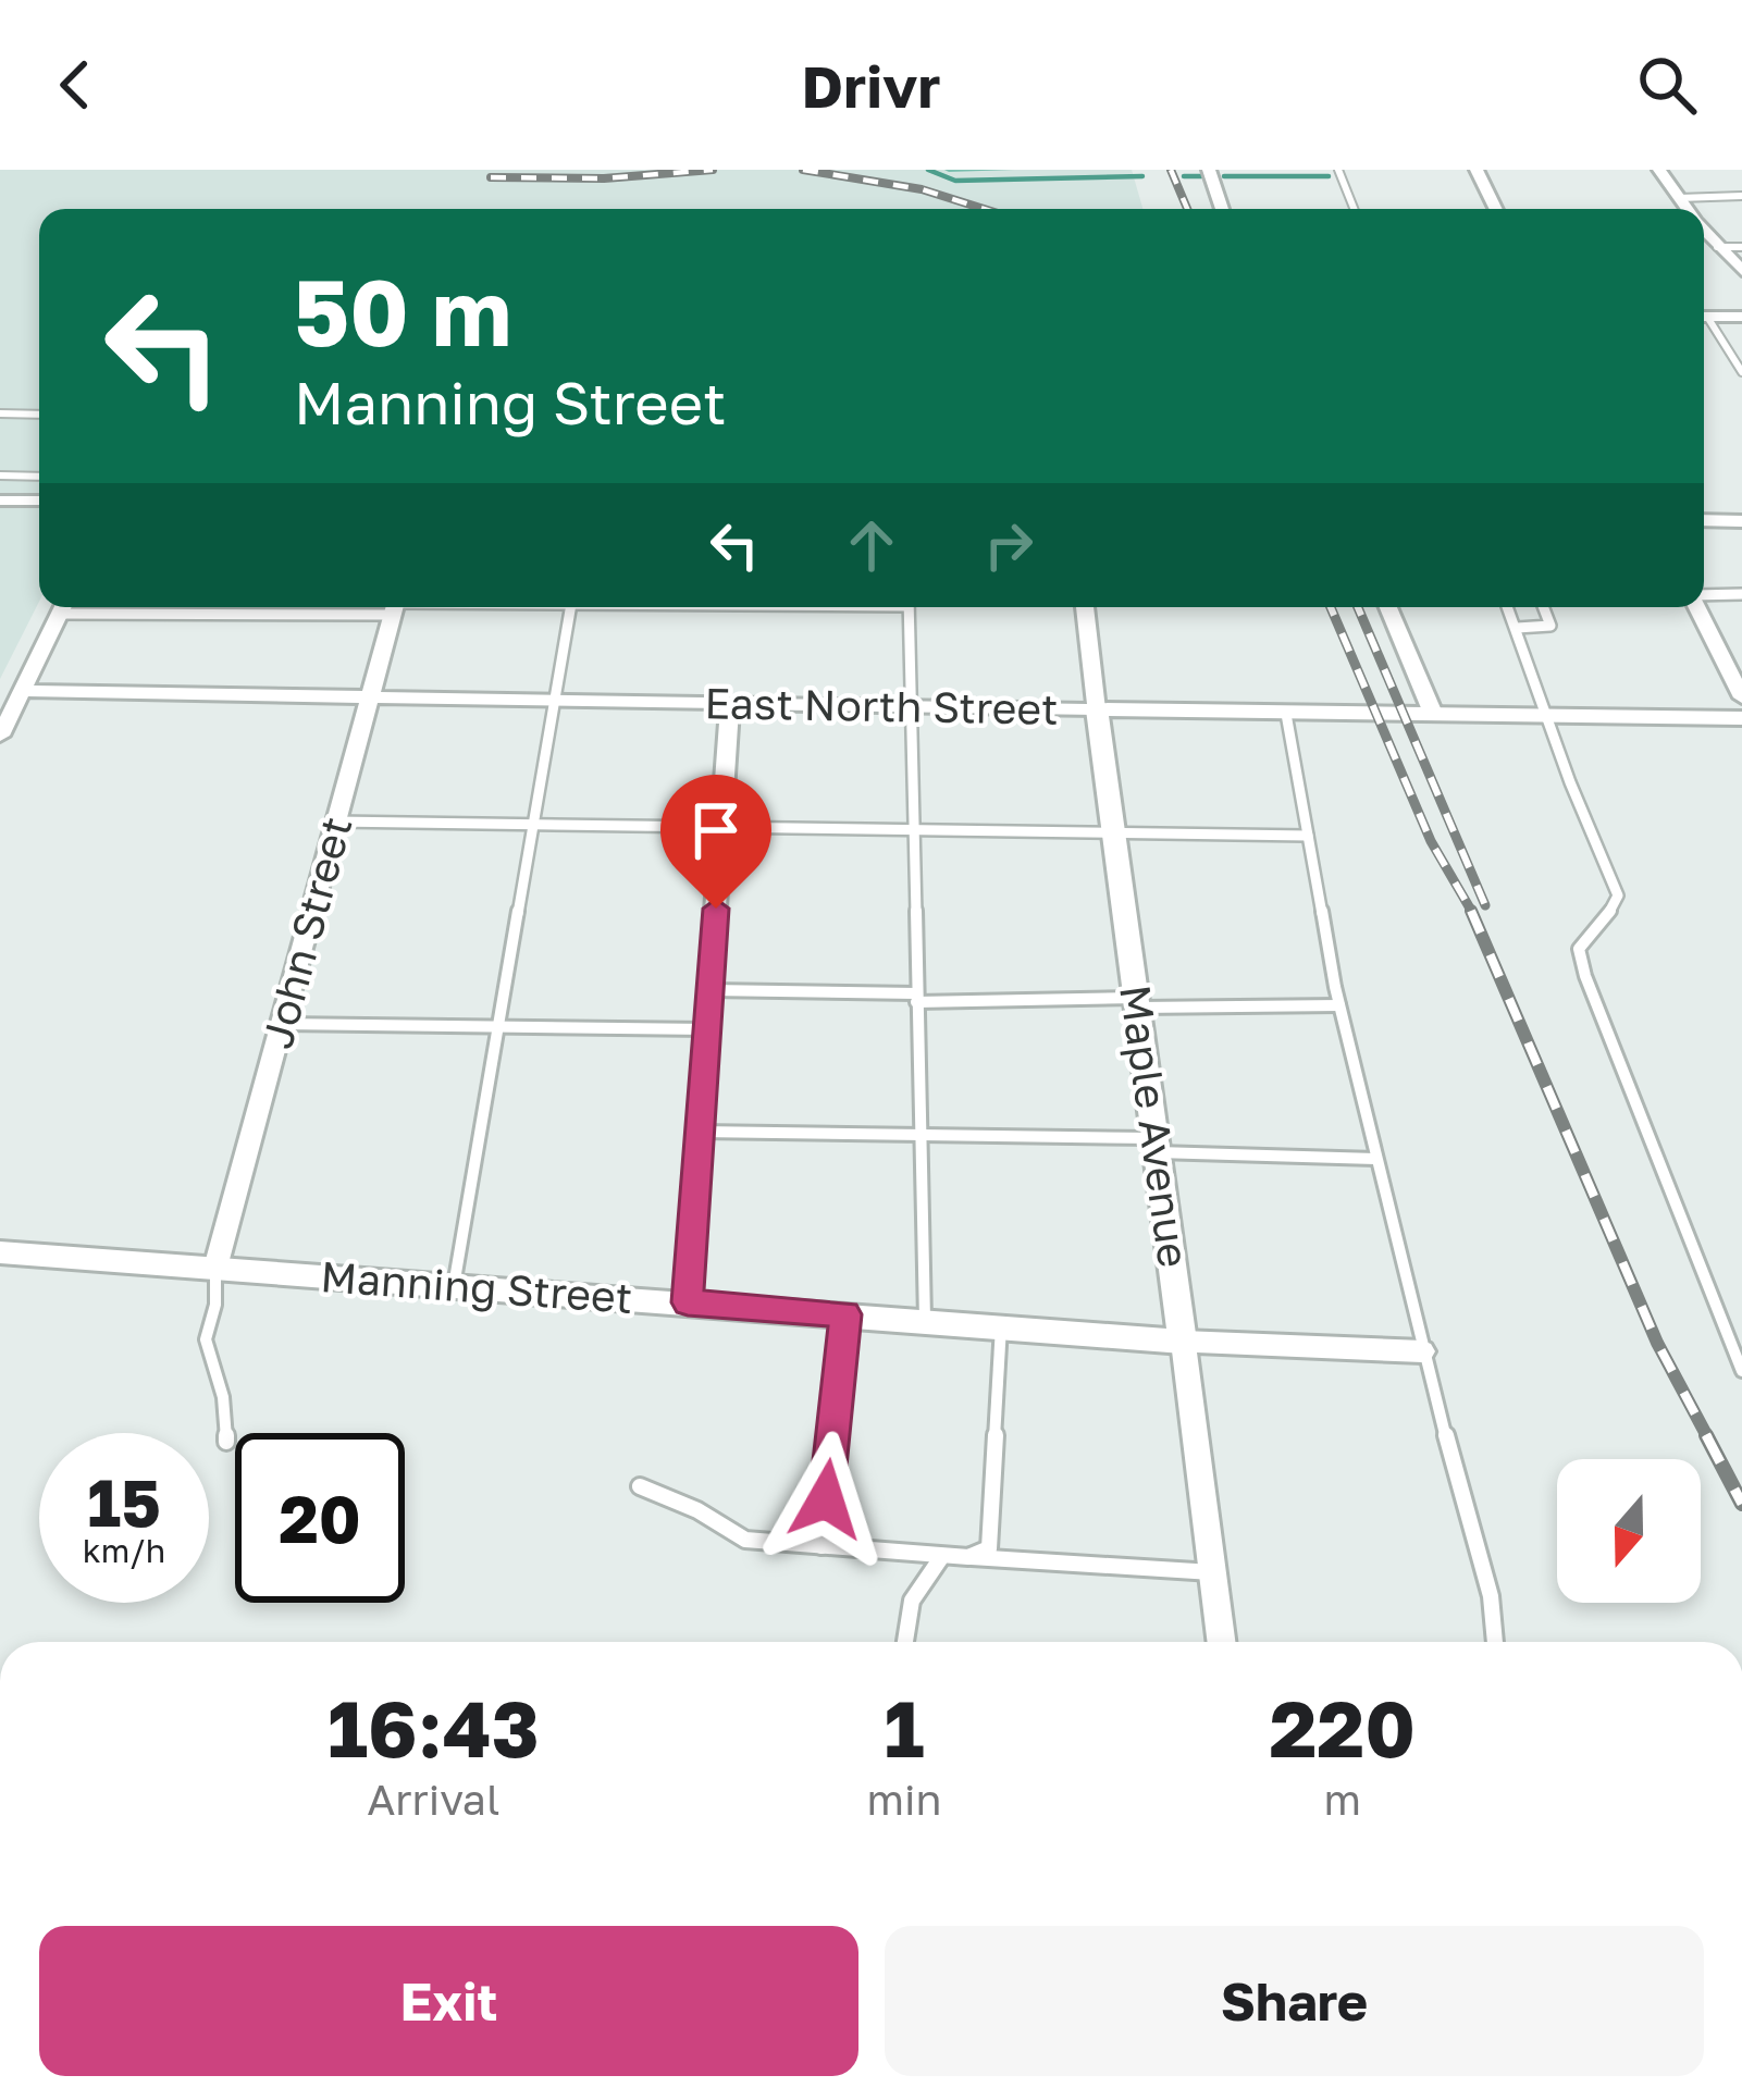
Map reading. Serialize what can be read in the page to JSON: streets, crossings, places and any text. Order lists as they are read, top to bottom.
{
  "streets": {
    "street": [
      "East North Street",
      "John Street",
      "Maple Avenue",
      "Manning Street"
    ]
  },
  "crossings": [
    ["East North Street", "John Street"],
    ["East North Street", "Maple Avenue"],
    ["John Street", "Manning Street"],
    ["Maple Avenue", "Manning Street"]
  ],
  "north": "bottom",
  "page": {
    "header": "Drivr",
    "turn": ["50 m", "Manning Street"],
    "speed": "15 km/h",
    "limit": "20",
    "eta": [
      "16:43",
      "Arrival",
      "1",
      "min",
      "220",
      "m"
    ],
    "buttons": ["Exit", "Share"]
  }
}
